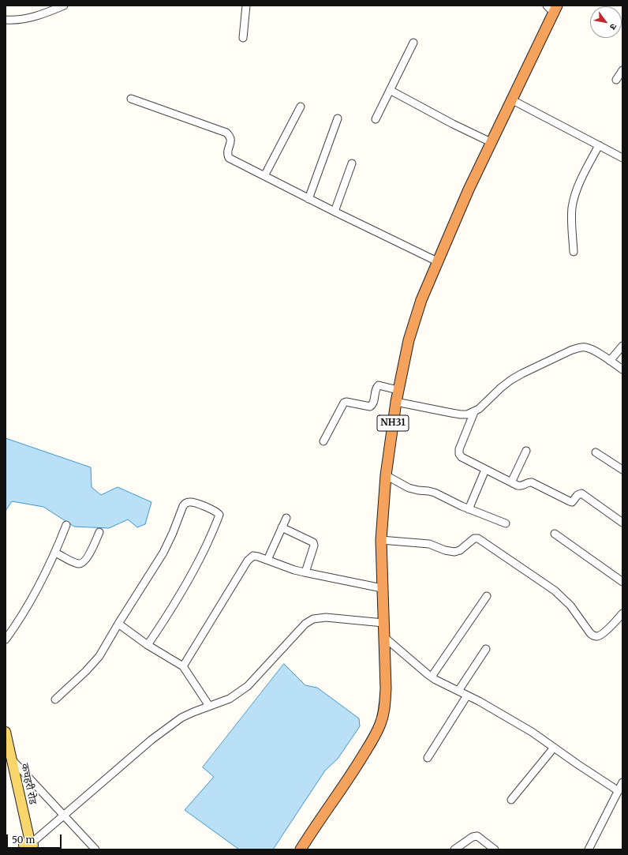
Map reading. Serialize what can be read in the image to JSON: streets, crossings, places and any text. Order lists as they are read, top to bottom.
{
  "streets": {
    "highway": ["NH31"],
    "main road": ["कचहरी रोड"]
  },
  "scale_bar": "50 m",
  "north": "bottom right"
}
